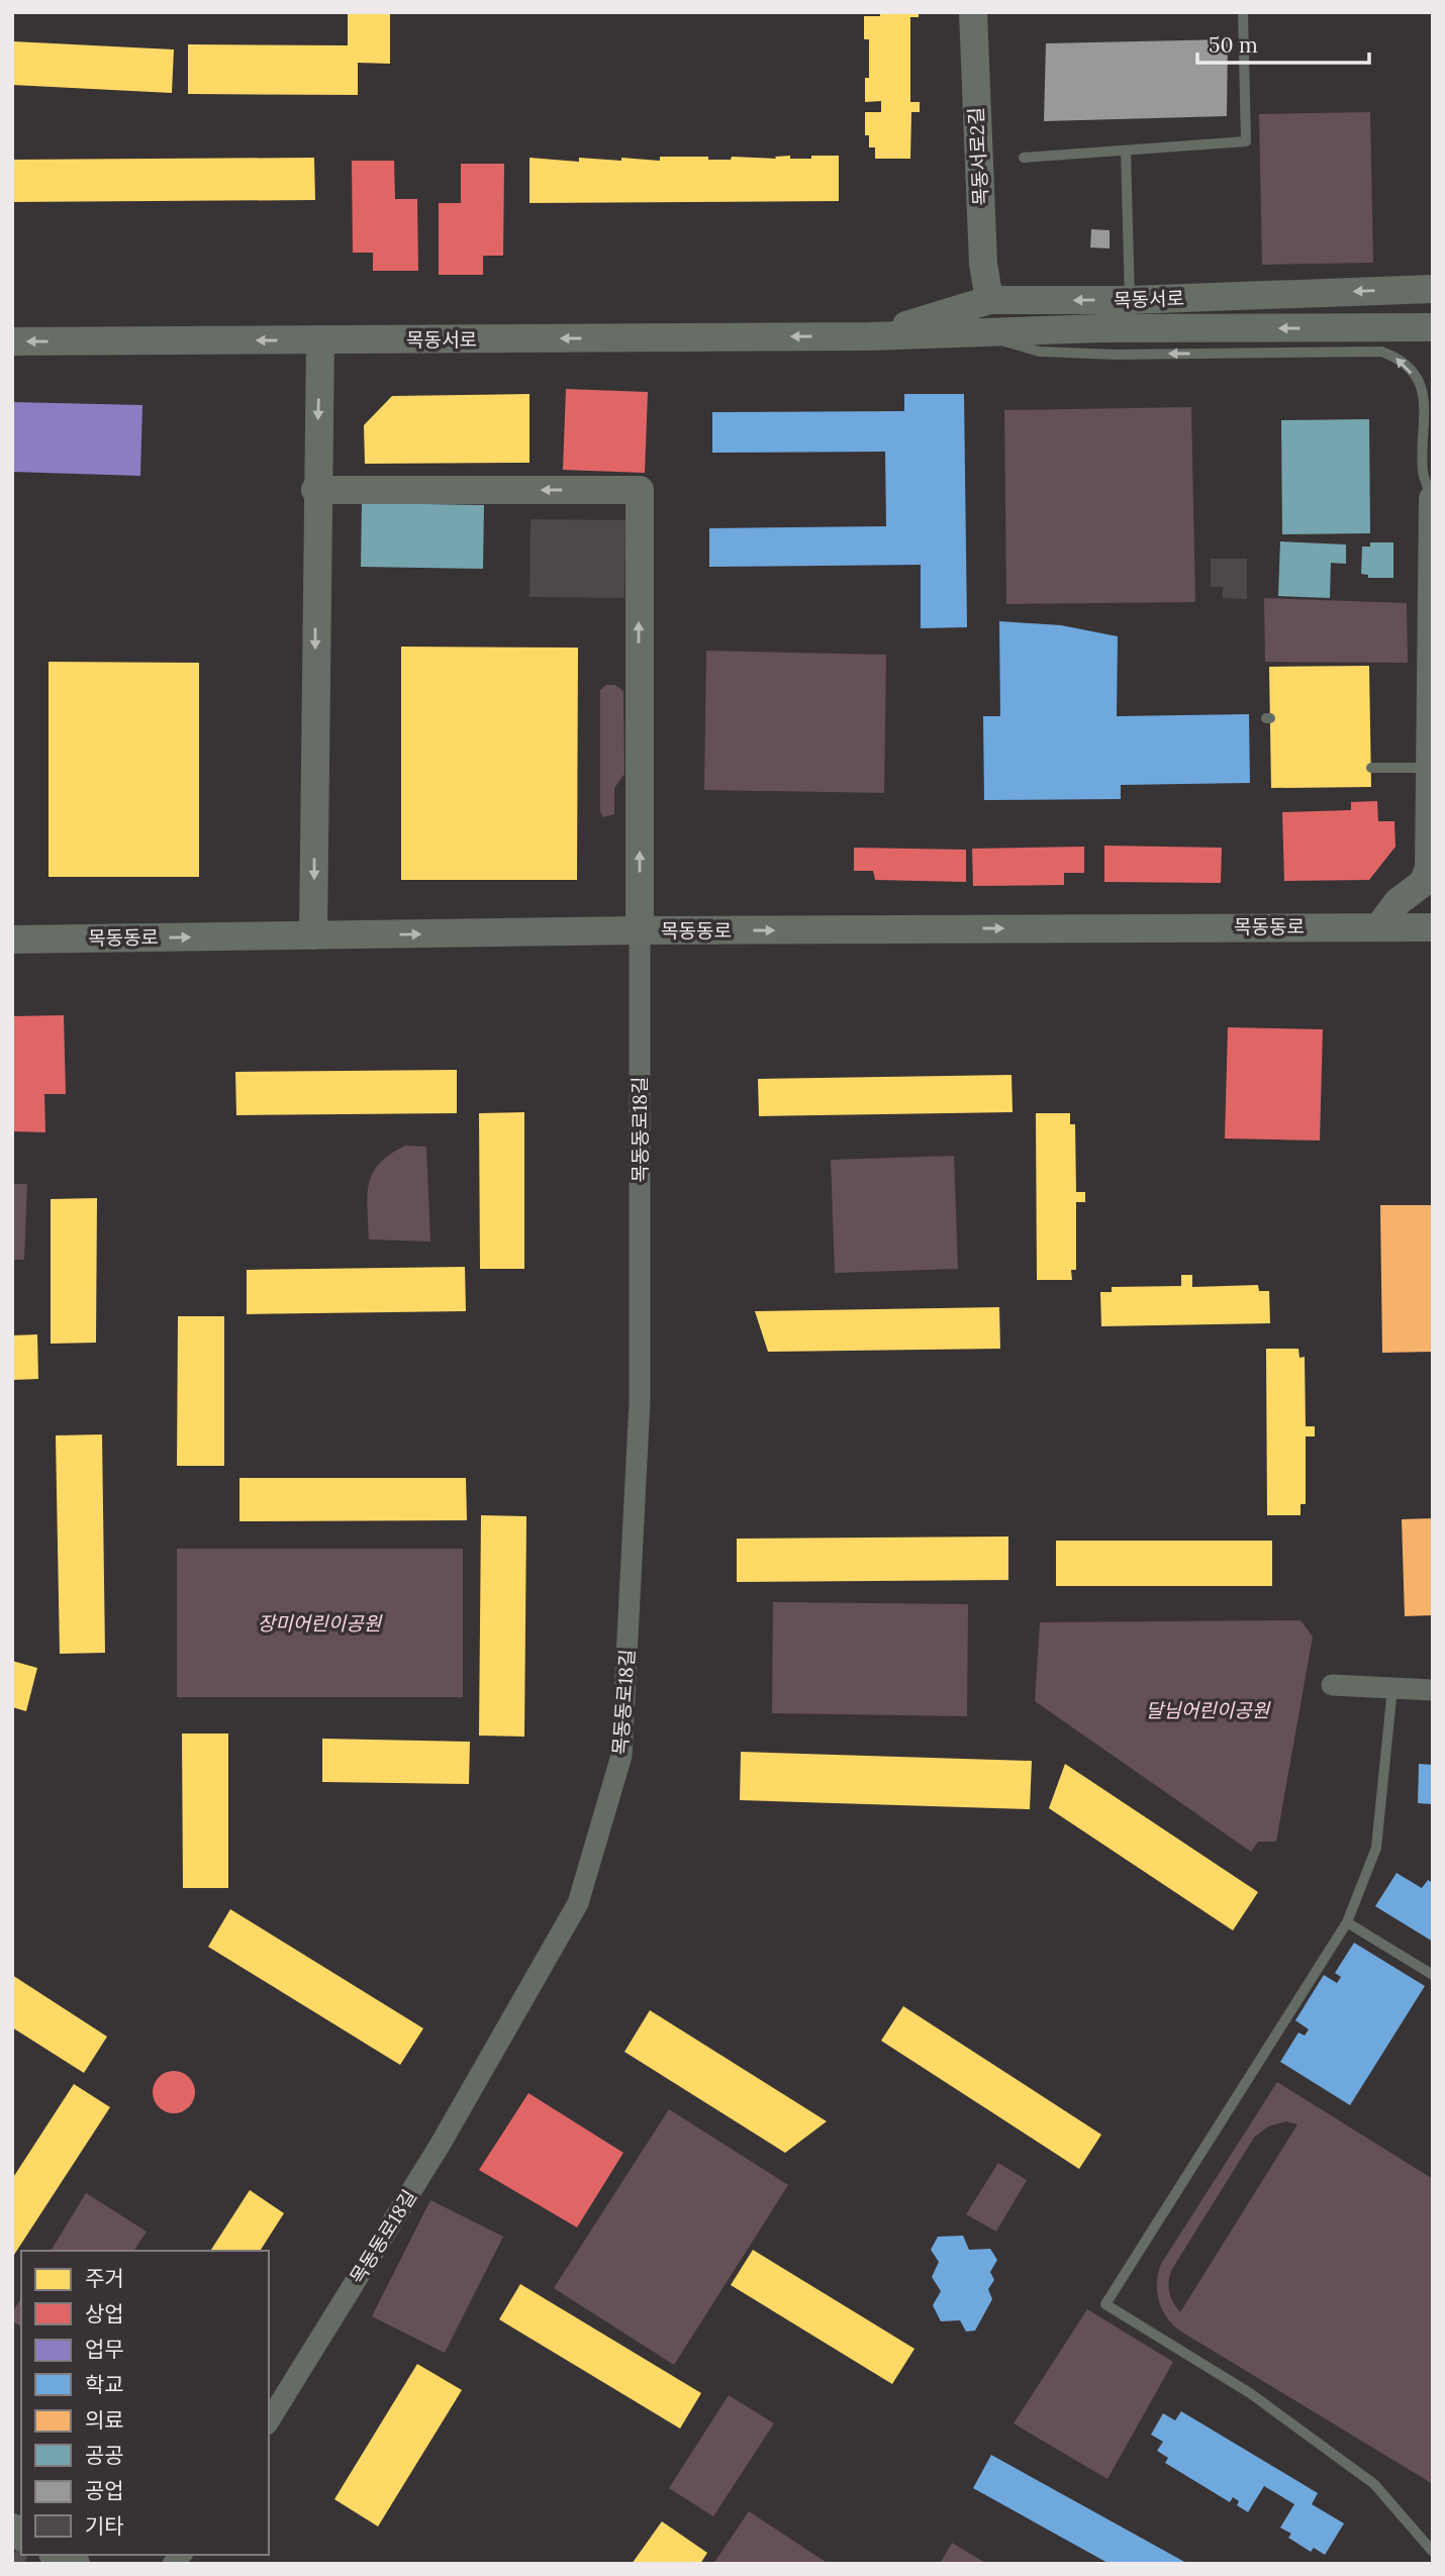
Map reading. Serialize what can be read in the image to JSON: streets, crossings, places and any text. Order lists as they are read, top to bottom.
{
  "streets": {
    "main road": ["목동서로2길", "목동서로", "목동동로"],
    "street": ["목동동로18길"]
  },
  "crossings": [
    ["목동서로2길", "목동서로"],
    ["목동동로", "목동동로18길"]
  ],
  "one_way": ["목동서로", "목동동로"],
  "parks": ["장미어린이공원", "달님어린이공원"],
  "legend": [
    "주거",
    "상업",
    "업무",
    "학교",
    "의료",
    "공공",
    "공업",
    "기타"
  ],
  "scale_bar": "50 m"
}
